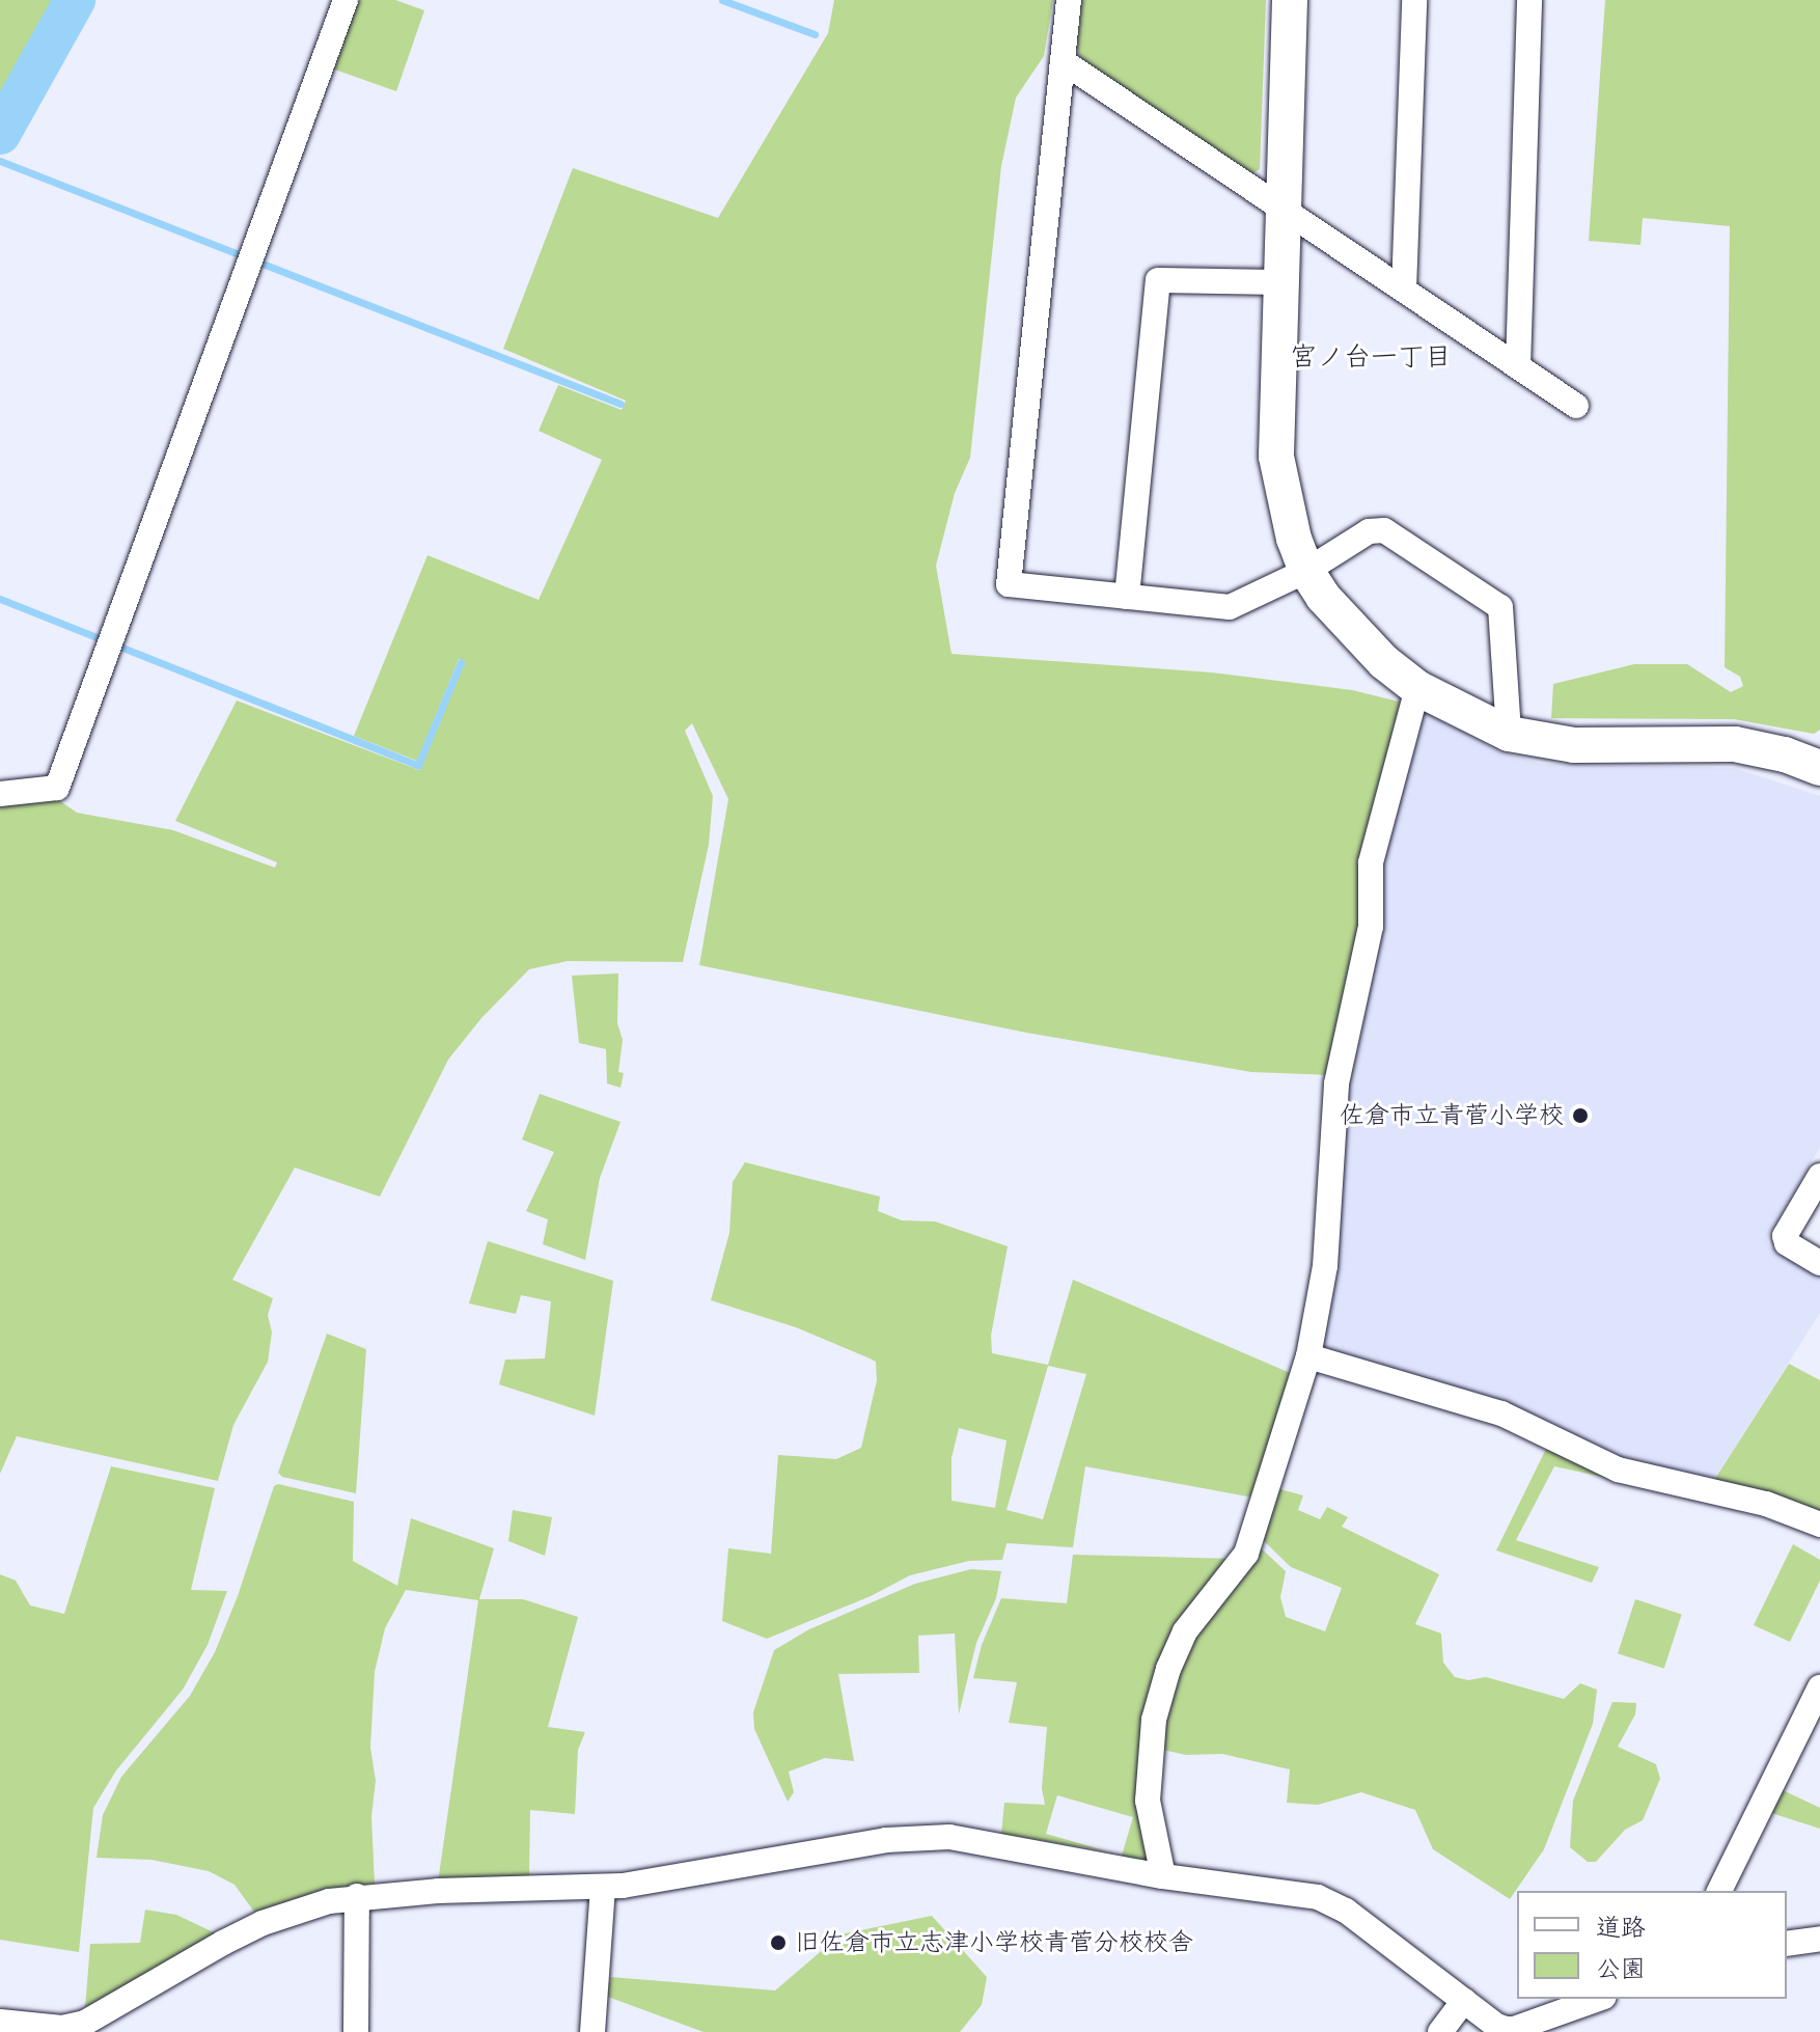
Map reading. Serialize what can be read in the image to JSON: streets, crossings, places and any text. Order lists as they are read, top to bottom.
{
  "districts": ["宮ノ台一丁目"],
  "places": ["佐倉市立青菅小学校", "旧佐倉市立志津小学校青菅分校校舎"],
  "legend": ["道路", "公園"]
}
